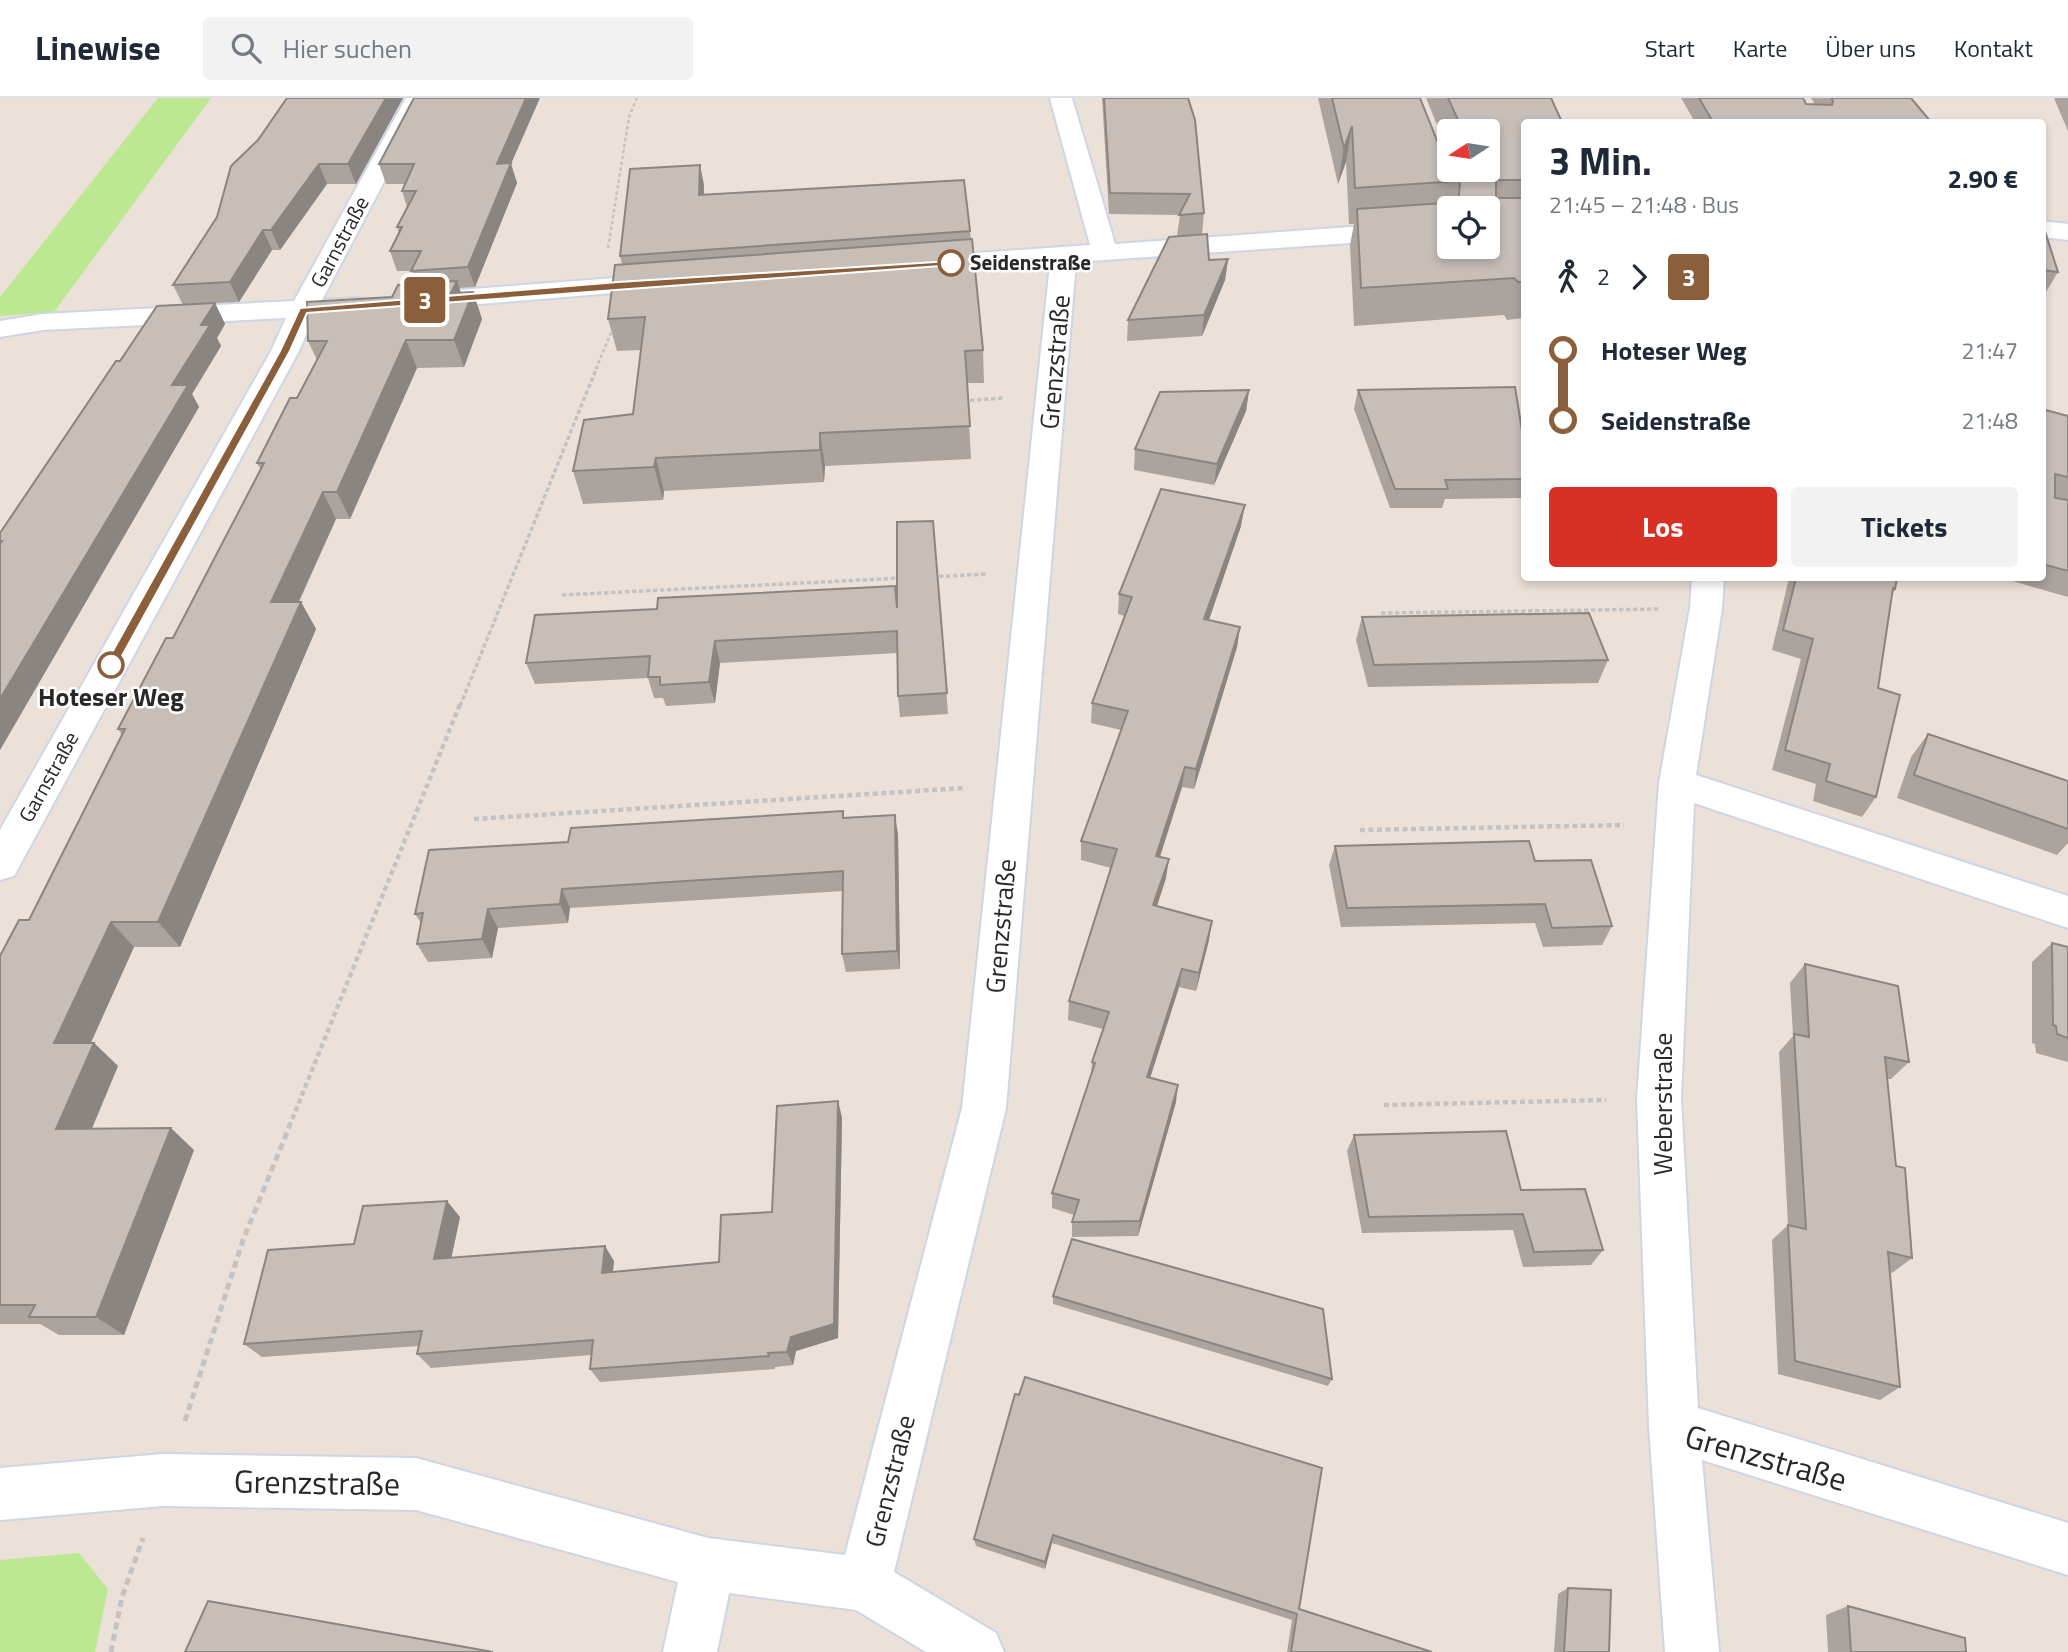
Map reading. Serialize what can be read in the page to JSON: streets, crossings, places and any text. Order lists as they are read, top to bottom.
{
  "streets": {
    "street": ["Garnstraße", "Grenzstraße", "Weberstraße"]
  },
  "crossings": [
    ["Grenzstraße", "Weberstraße"]
  ],
  "places": ["Seidenstraße", "Hoteser Weg"],
  "lines": ["bus line 3"],
  "north": "left",
  "page": {
    "header": "Linewise",
    "search": "Hier suchen",
    "nav": [
      "Start",
      "Karte",
      "Über uns",
      "Kontakt"
    ],
    "on_map": "3",
    "heading": ["3 Min.", "21:45 – 21:48 · Bus", "2.90 €"],
    "legs": ["2", "3"],
    "list": [
      {
        "name": "Hoteser Weg",
        "value": "21:47"
      },
      {
        "name": "Seidenstraße",
        "value": "21:48"
      }
    ],
    "buttons": ["Los", "Tickets"]
  }
}
